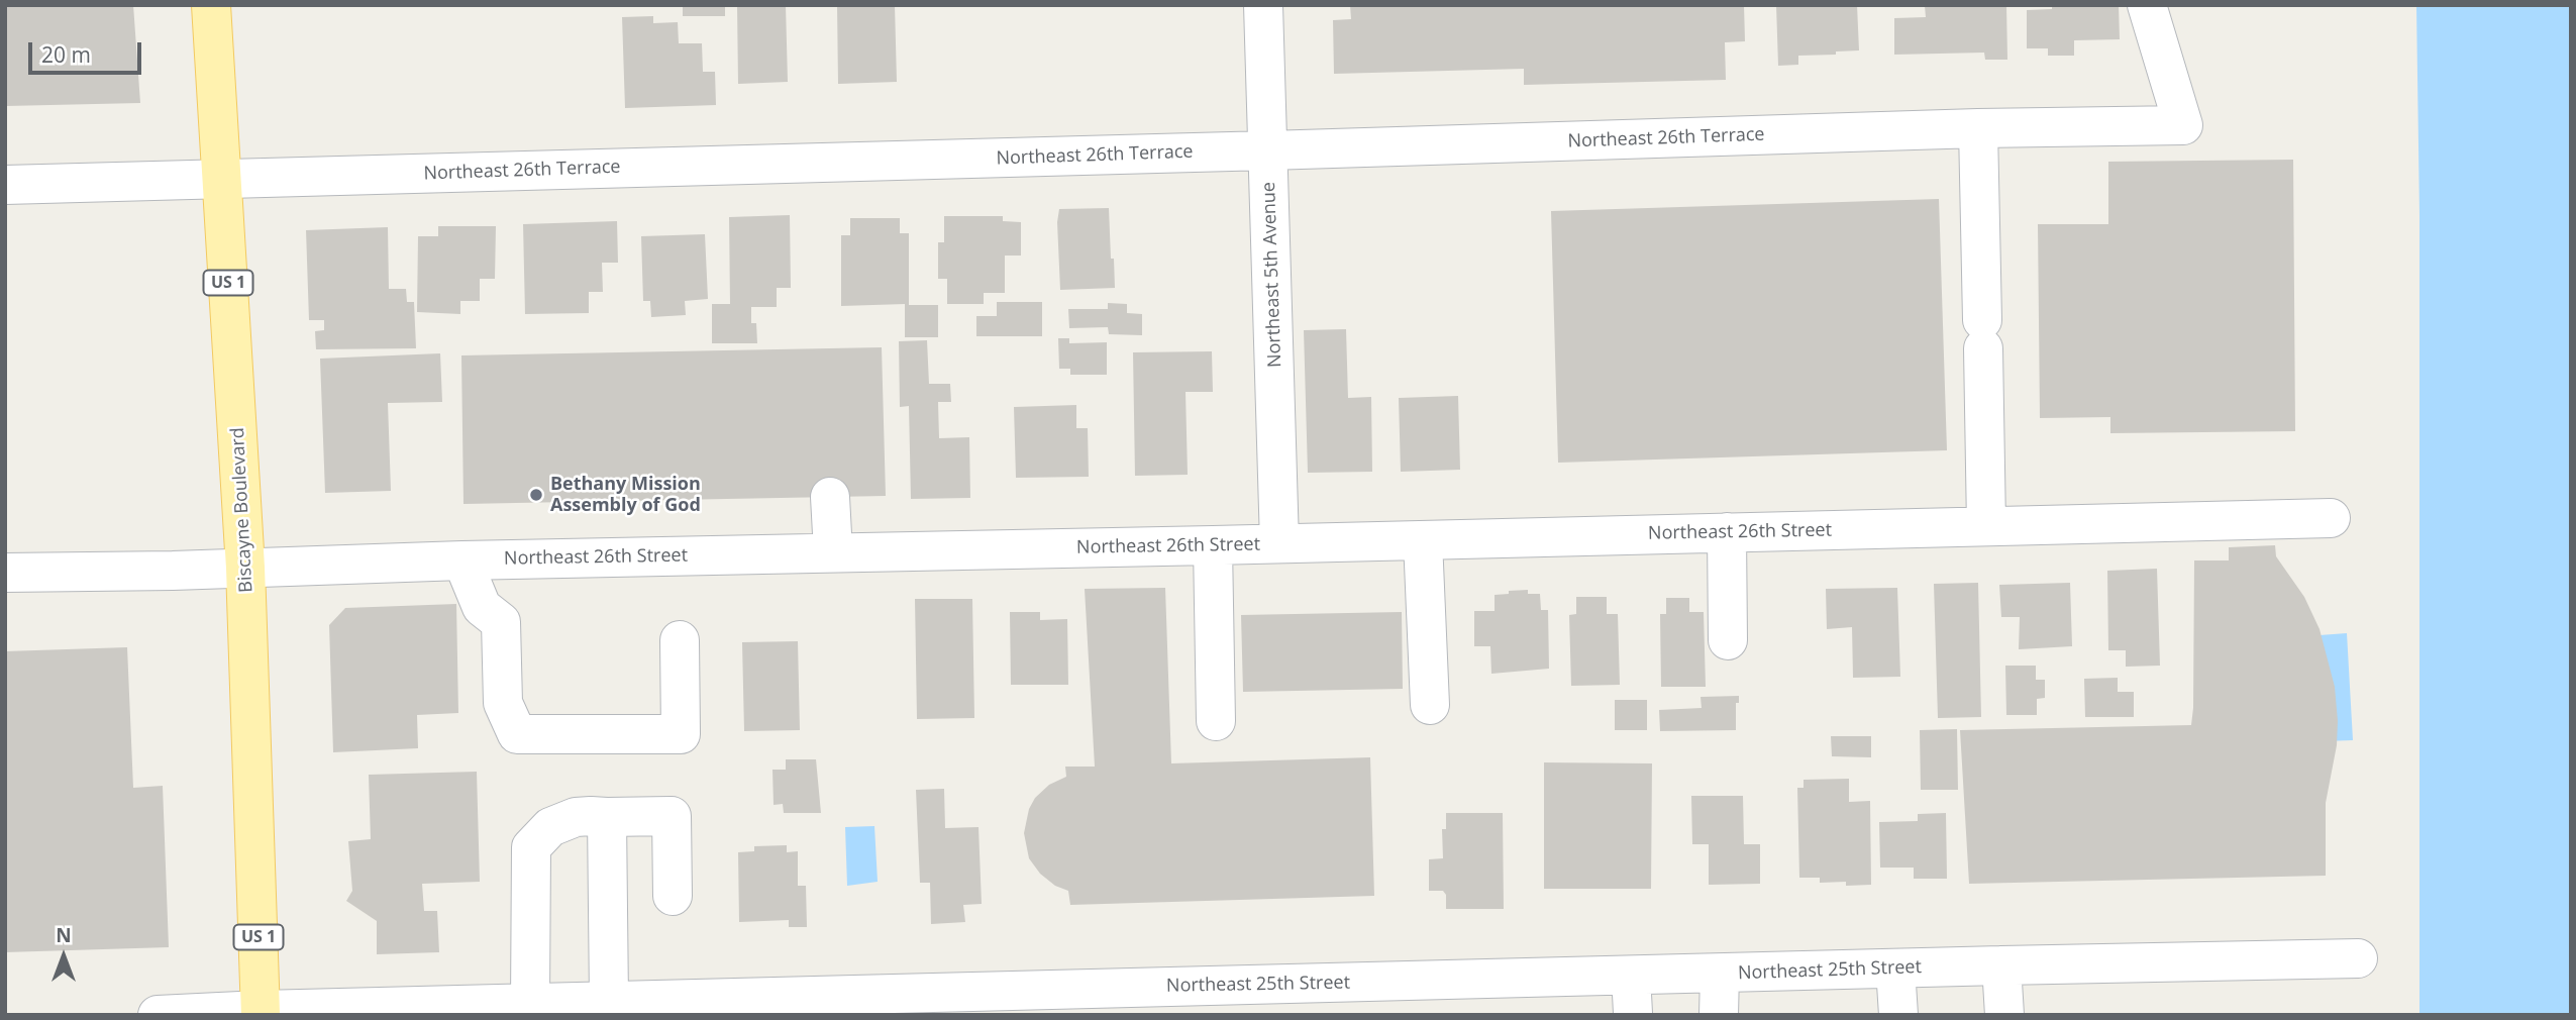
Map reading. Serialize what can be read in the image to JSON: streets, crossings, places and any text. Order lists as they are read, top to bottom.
{
  "streets": {
    "main road": ["US 1", "Biscayne Boulevard"],
    "street": [
      "Northeast 26th Terrace",
      "Northeast 5th Avenue",
      "Northeast 26th Street",
      "Northeast 25th Street"
    ]
  },
  "crossings": [
    ["Northeast 26th Terrace", "Northeast 5th Avenue"],
    ["Northeast 26th Terrace", "Biscayne Boulevard"],
    ["Northeast 5th Avenue", "Northeast 26th Street"],
    ["Biscayne Boulevard", "Northeast 26th Street"],
    ["Biscayne Boulevard", "Northeast 25th Street"]
  ],
  "places": ["Bethany Mission Assembly of God"],
  "scale_bar": "20 m",
  "north": "top"
}
